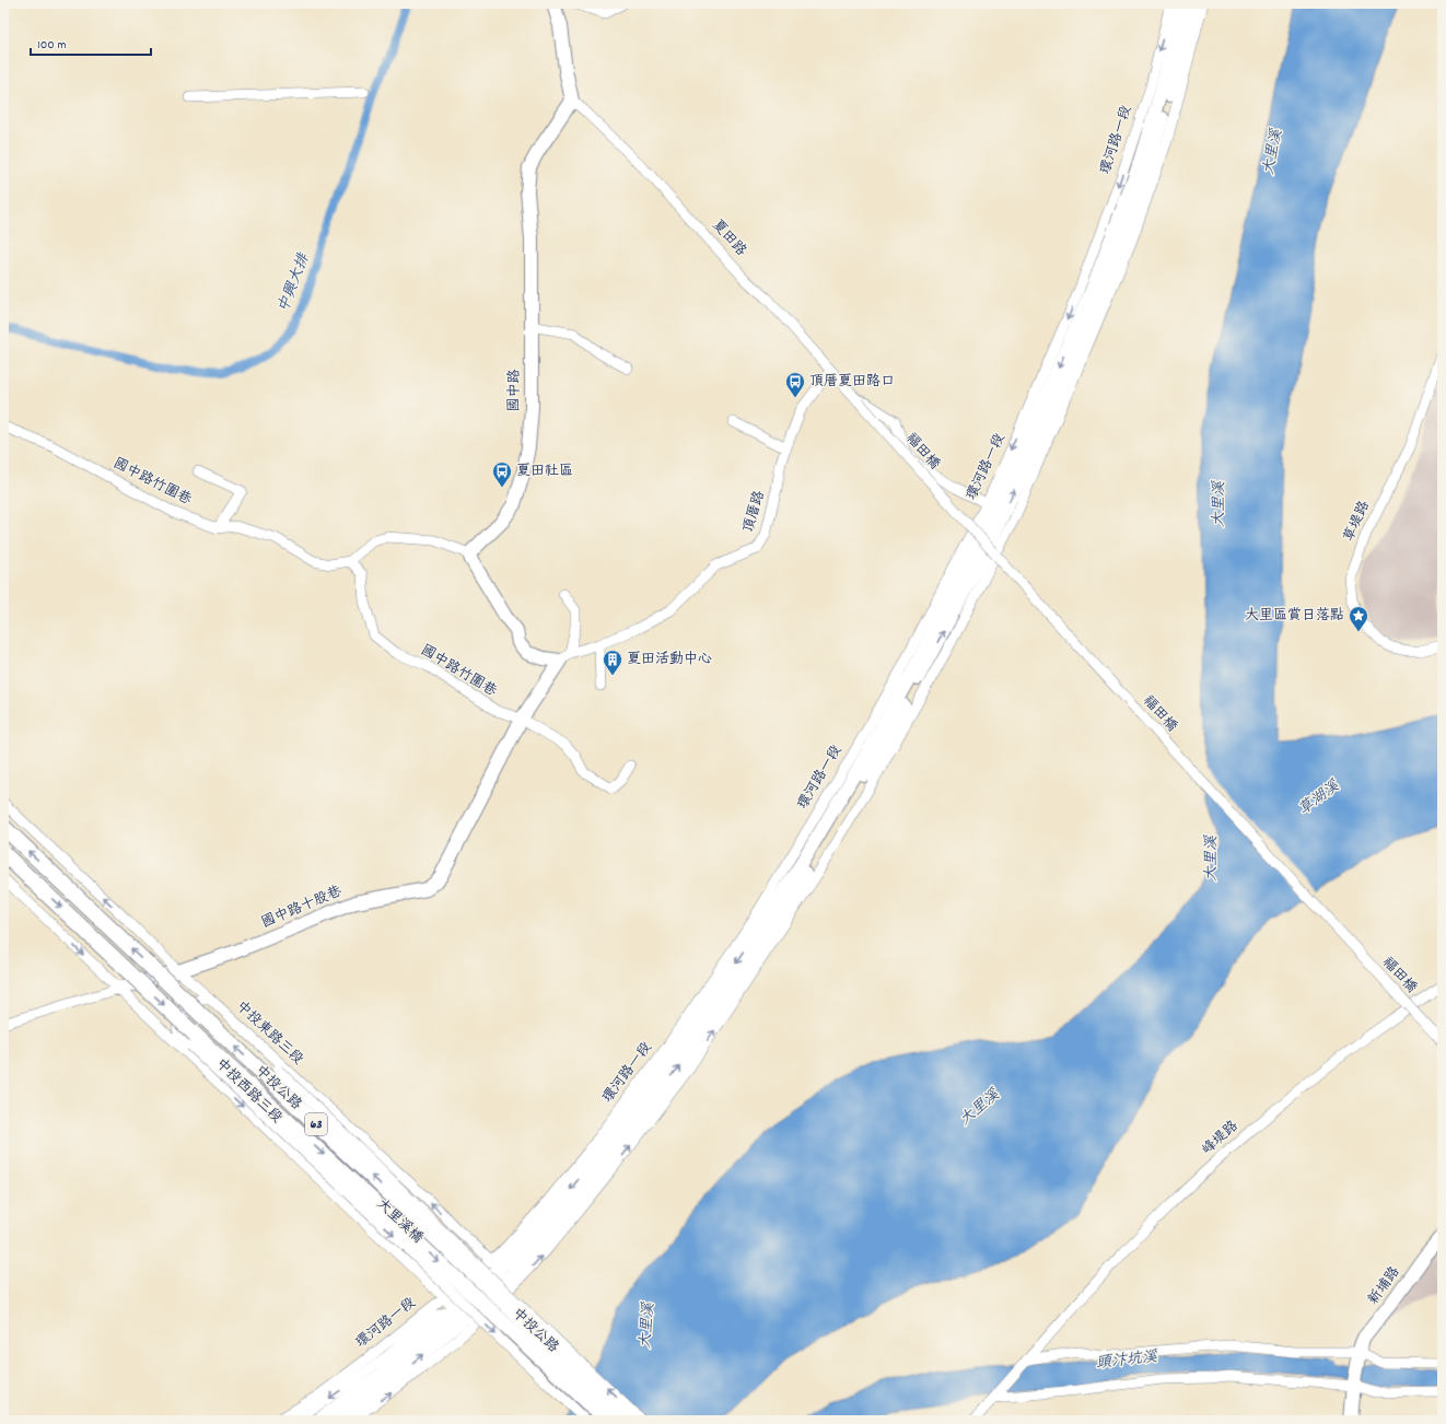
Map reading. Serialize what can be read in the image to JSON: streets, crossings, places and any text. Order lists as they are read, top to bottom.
{
  "streets": {
    "main road": ["中投公路", "63"],
    "street": [
      "環河路一段",
      "夏田路",
      "國中路",
      "福田橋",
      "國中路竹圍巷",
      "頂厝路",
      "草堤路",
      "國中路十股巷",
      "中投東路三段",
      "中投西路三段",
      "峰堤路",
      "大里溪橋",
      "新埔路"
    ]
  },
  "crossings": [
    ["環河路一段", "中投東路三段"],
    ["環河路一段", "中投西路三段"],
    ["夏田路", "國中路"],
    ["夏田路", "福田橋"],
    ["夏田路", "頂厝路"],
    ["國中路竹圍巷", "國中路十股巷"],
    ["國中路十股巷", "中投東路三段"],
    ["國中路十股巷", "中投西路三段"],
    ["中投東路三段", "大里溪橋"]
  ],
  "one_way": ["中投東路三段", "中投西路三段"],
  "water": [
    "大里溪",
    "中興大排",
    "草湖溪",
    "頭汴坑溪"
  ],
  "places": {
    "bus stop": ["頂厝夏田路口", "夏田社區"],
    "place": ["大里區賞日落點"],
    "building": ["夏田活動中心"]
  },
  "scale_bar": "100 m"
}
